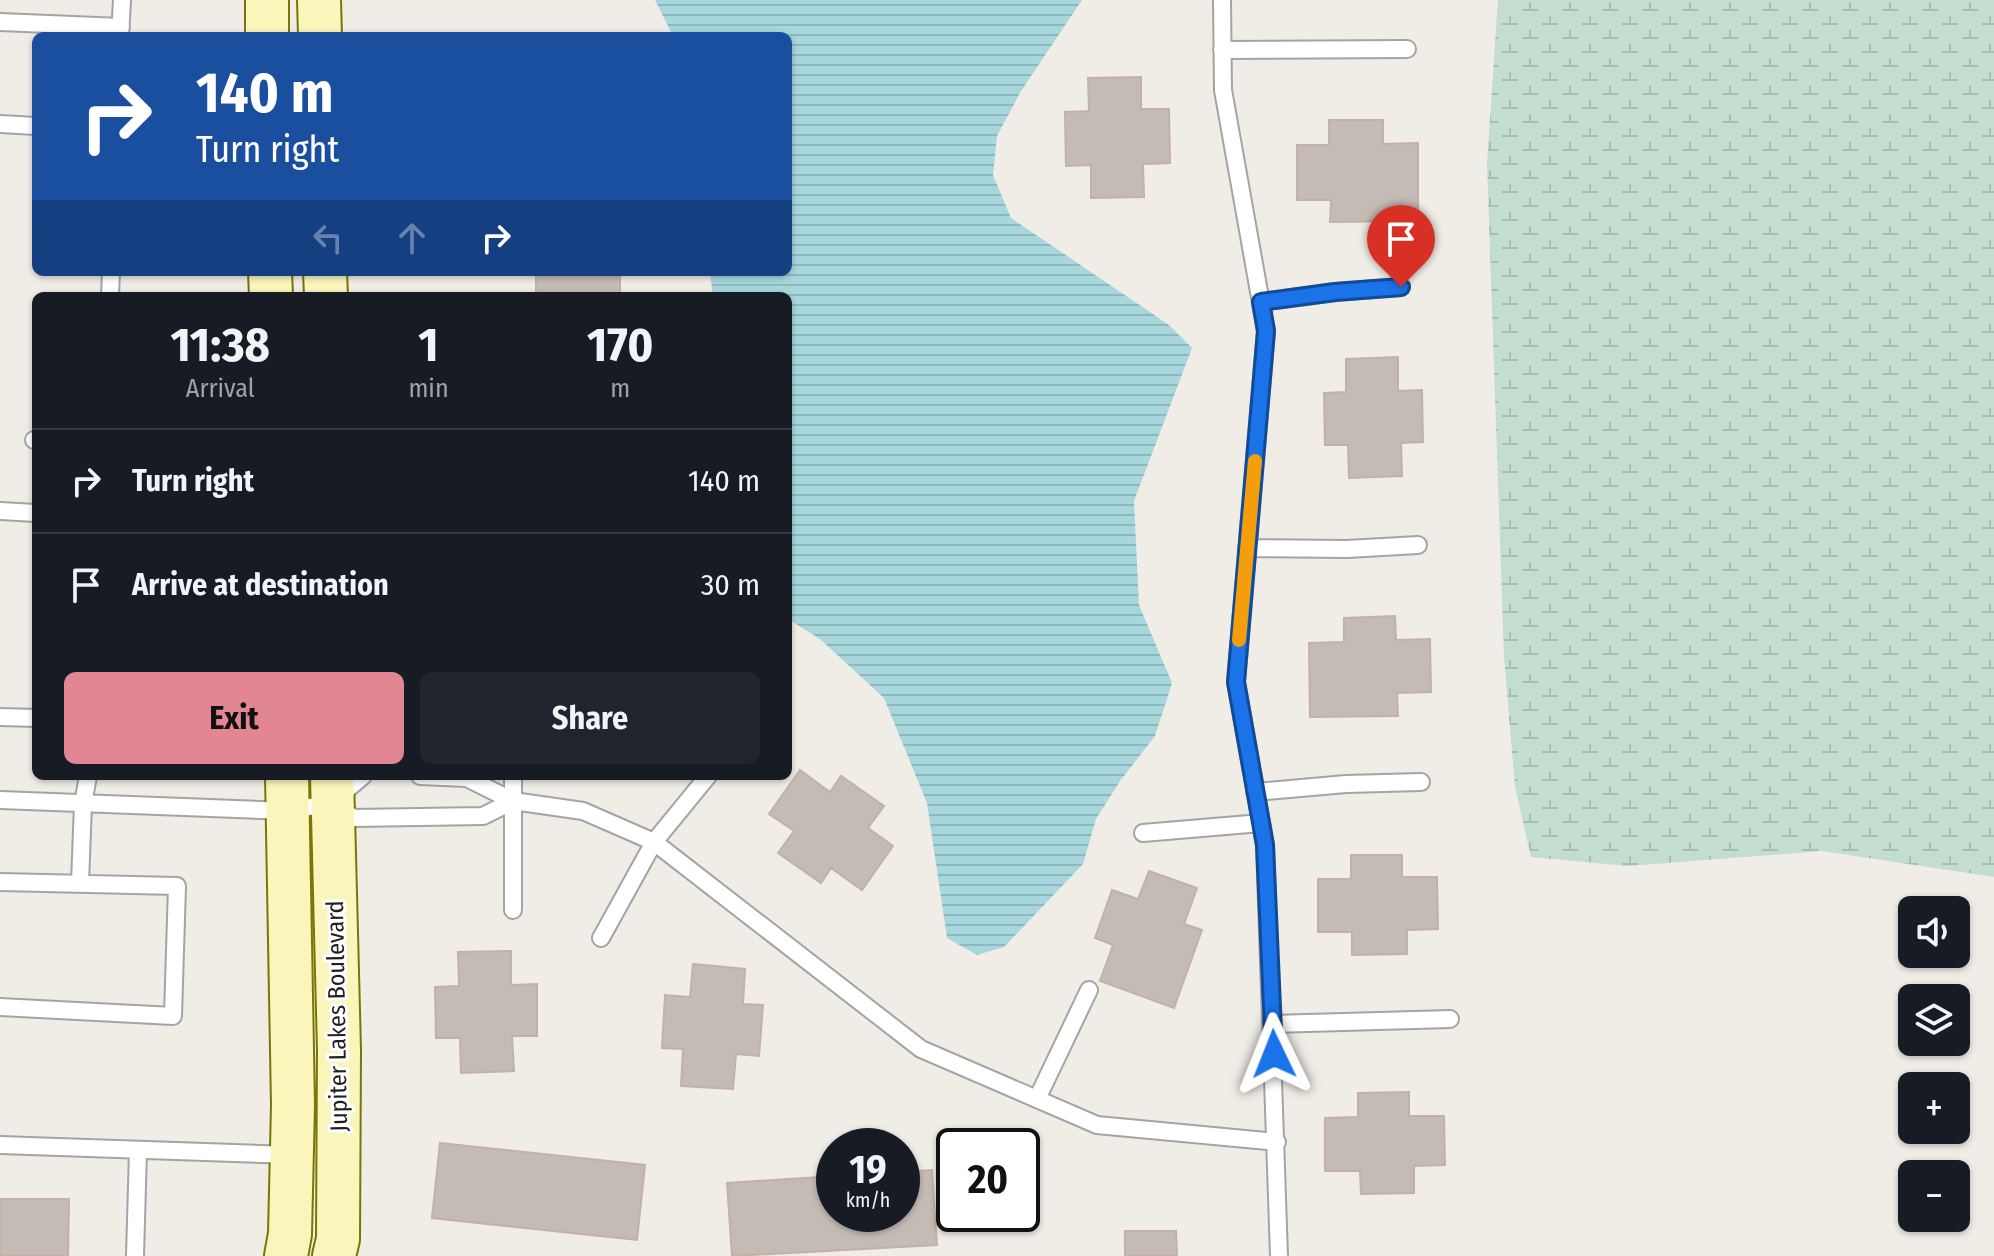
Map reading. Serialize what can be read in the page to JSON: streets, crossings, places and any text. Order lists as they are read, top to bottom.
{
  "streets": {
    "street": ["Jupiter Lakes Boulevard"]
  },
  "page": {
    "turn": ["140 m", "Turn right"],
    "eta": [
      "11:38",
      "Arrival",
      "1",
      "min",
      "170",
      "m"
    ],
    "list": [
      {
        "name": "Turn right",
        "value": "140 m"
      },
      {
        "name": "Arrive at destination",
        "value": "30 m"
      }
    ],
    "buttons": ["Exit", "Share"],
    "map_buttons": ["+", "−"],
    "speed": "19 km/h",
    "limit": "20"
  }
}
